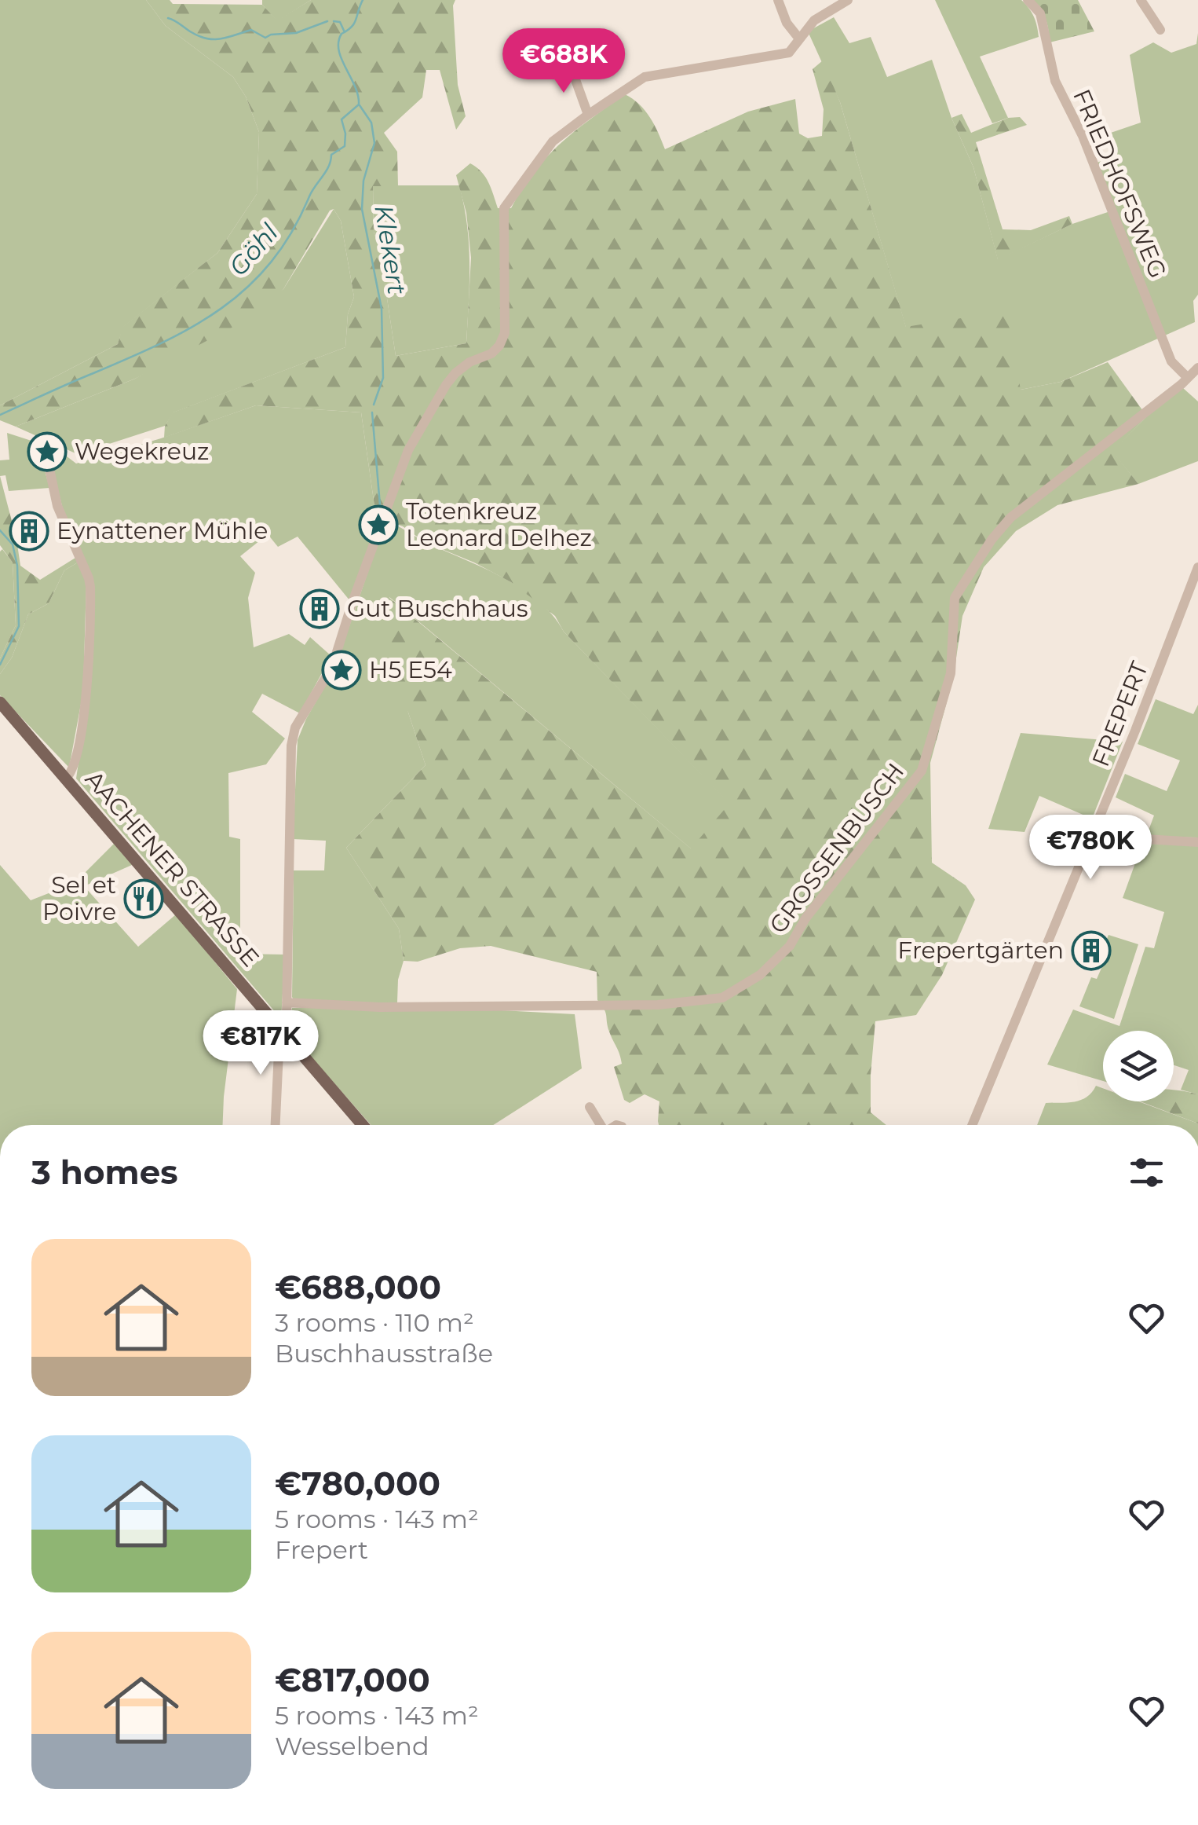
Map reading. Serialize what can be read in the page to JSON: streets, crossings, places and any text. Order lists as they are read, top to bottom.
{
  "streets": {
    "main road": ["AACHENER STRASSE"],
    "street": ["FRIEDHOFSWEG", "FREPERT", "GROSSENBUSCH"]
  },
  "crossings": [
    ["FRIEDHOFSWEG", "GROSSENBUSCH"]
  ],
  "water": ["Göhl", "Klekert"],
  "places": {
    "place": ["Wegekreuz", "Totenkreuz Leonard Delhez", "H5 E54"],
    "building": ["Eynattener Mühle", "Gut Buschhaus", "Frepertgärten"],
    "restaurant": ["Sel et Poivre"]
  },
  "page": {
    "price": ["€688K", "€780K", "€817K"],
    "heading": "3 homes",
    "list": [
      {
        "name": "€688,000",
        "note": "3 rooms · 110 m² · Buschhausstraße"
      },
      {
        "name": "€780,000",
        "note": "5 rooms · 143 m² · Frepert"
      },
      {
        "name": "€817,000",
        "note": "5 rooms · 143 m² · Wesselbend"
      }
    ]
  }
}
